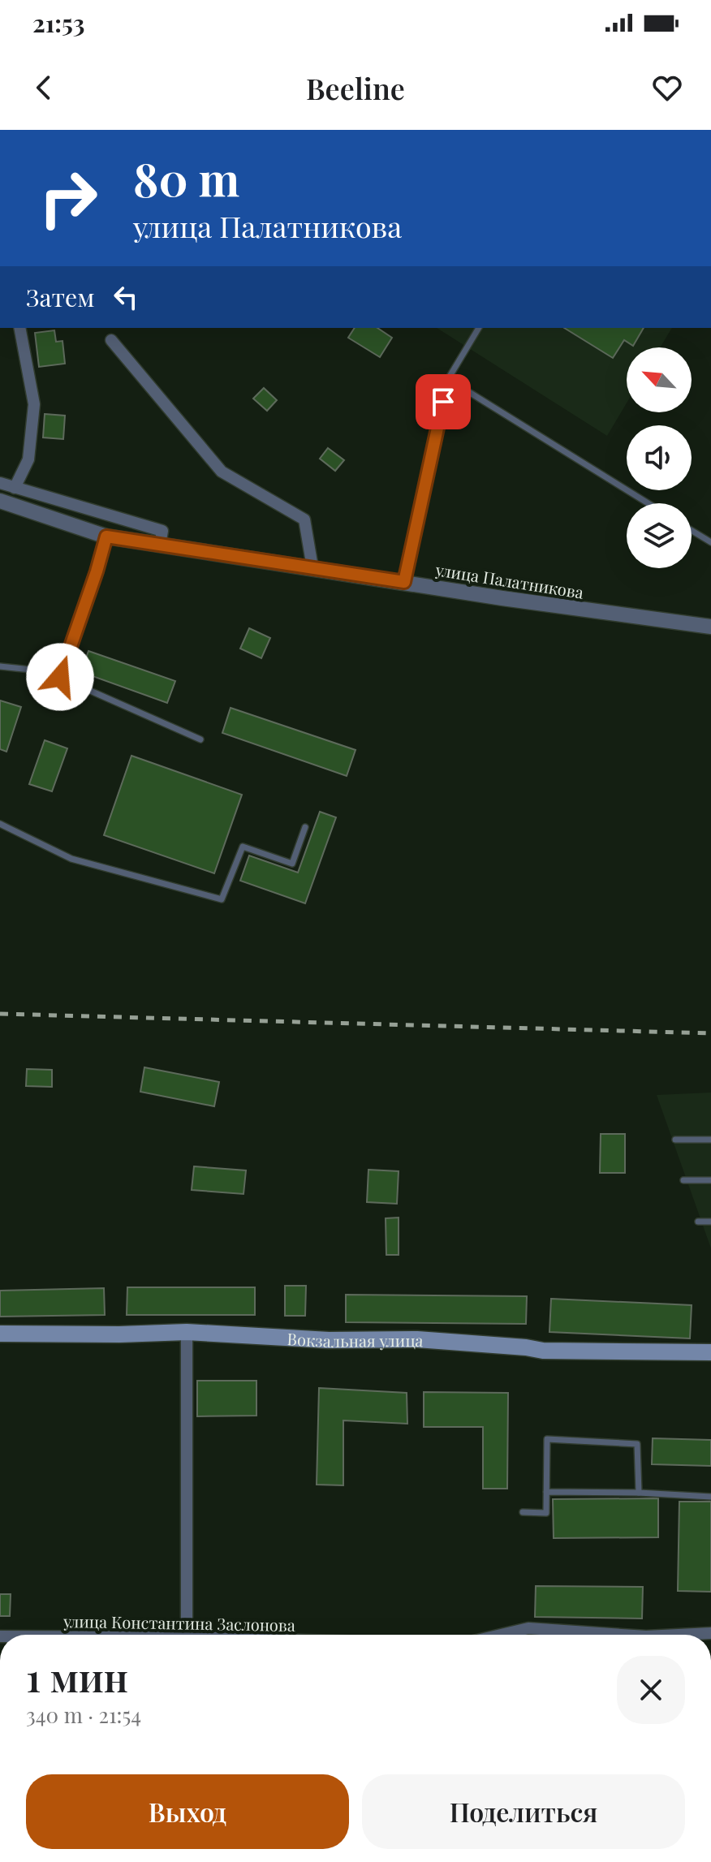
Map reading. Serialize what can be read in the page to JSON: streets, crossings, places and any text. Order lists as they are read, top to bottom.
{
  "streets": {
    "main road": ["Вокзальная улица"],
    "street": ["улица Палатникова"]
  },
  "north": "top left",
  "page": {
    "status": "21:53",
    "header": "Beeline",
    "turn": ["80 m", "улица Палатникова"],
    "then": "Затем",
    "heading": ["1 мин", "340 m · 21:54"],
    "buttons": ["Выход", "Поделиться"]
  }
}
